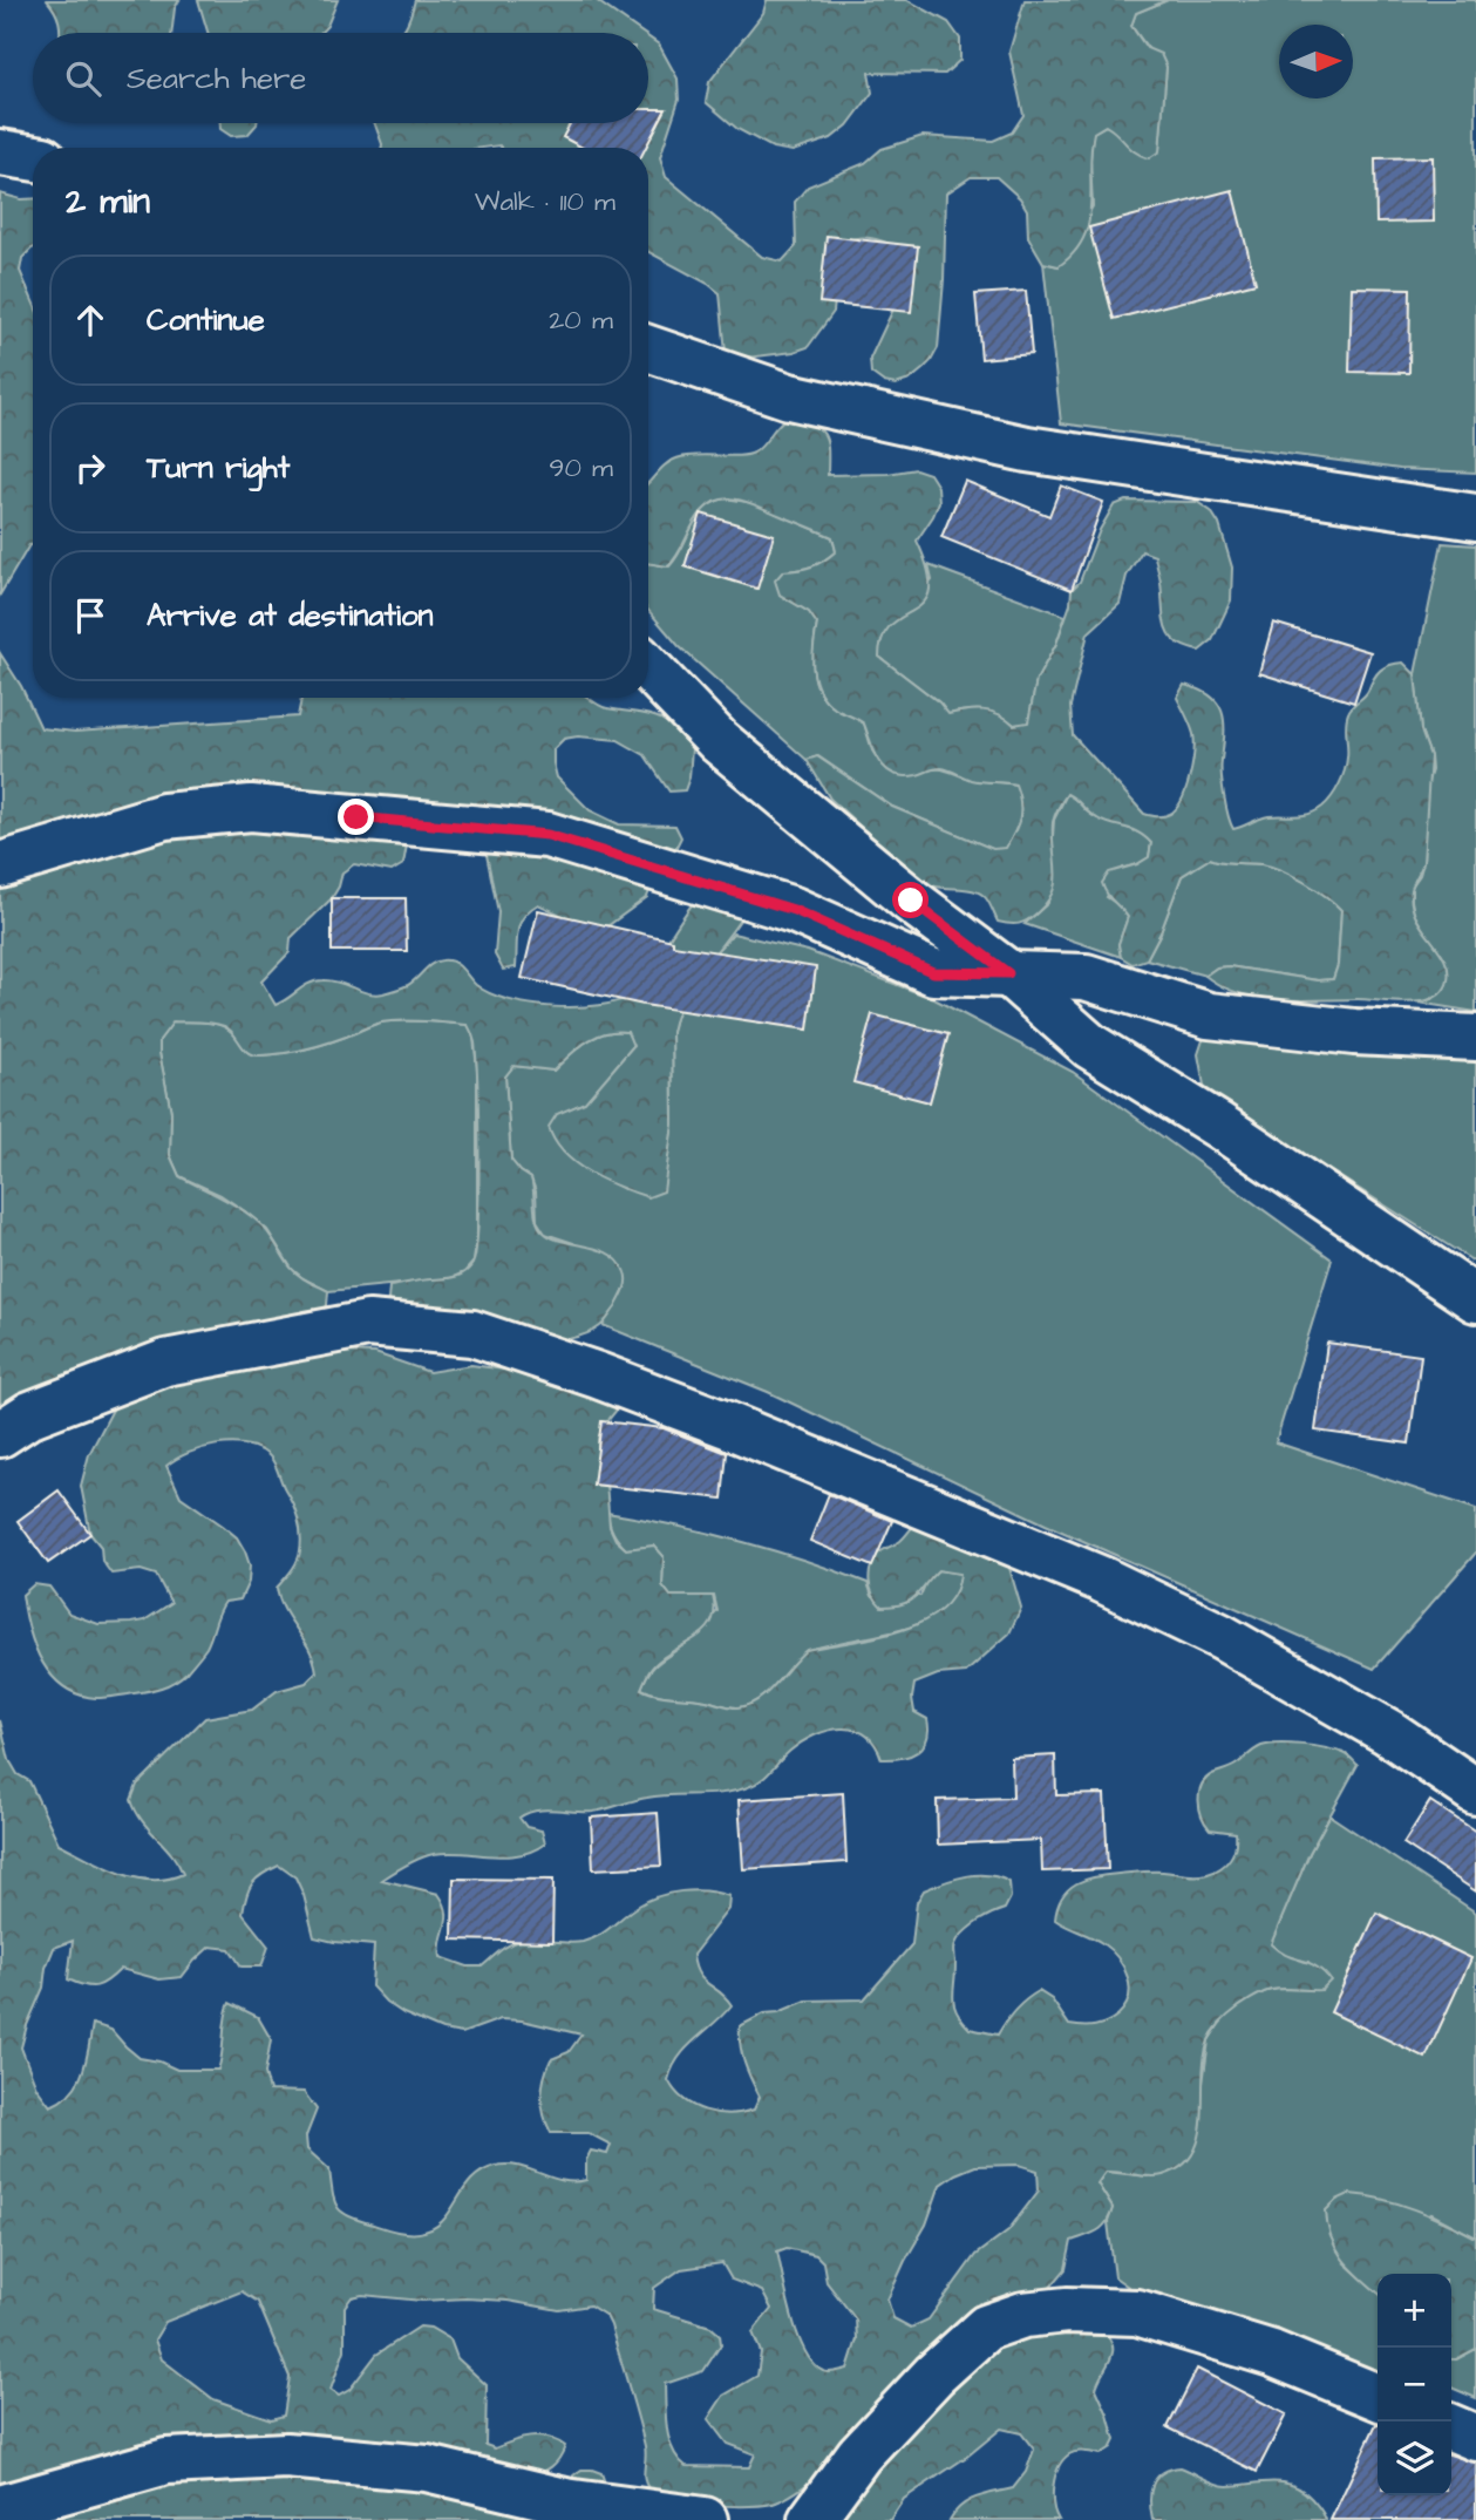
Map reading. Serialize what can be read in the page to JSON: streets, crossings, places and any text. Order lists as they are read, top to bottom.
{
  "north": "right",
  "page": {
    "search": "Search here",
    "heading": ["2 min", "Walk · 110 m"],
    "list": [
      ["Continue", "20 m"],
      ["Turn right", "90 m"],
      "Arrive at destination"
    ],
    "map_buttons": ["+", "−"]
  }
}
